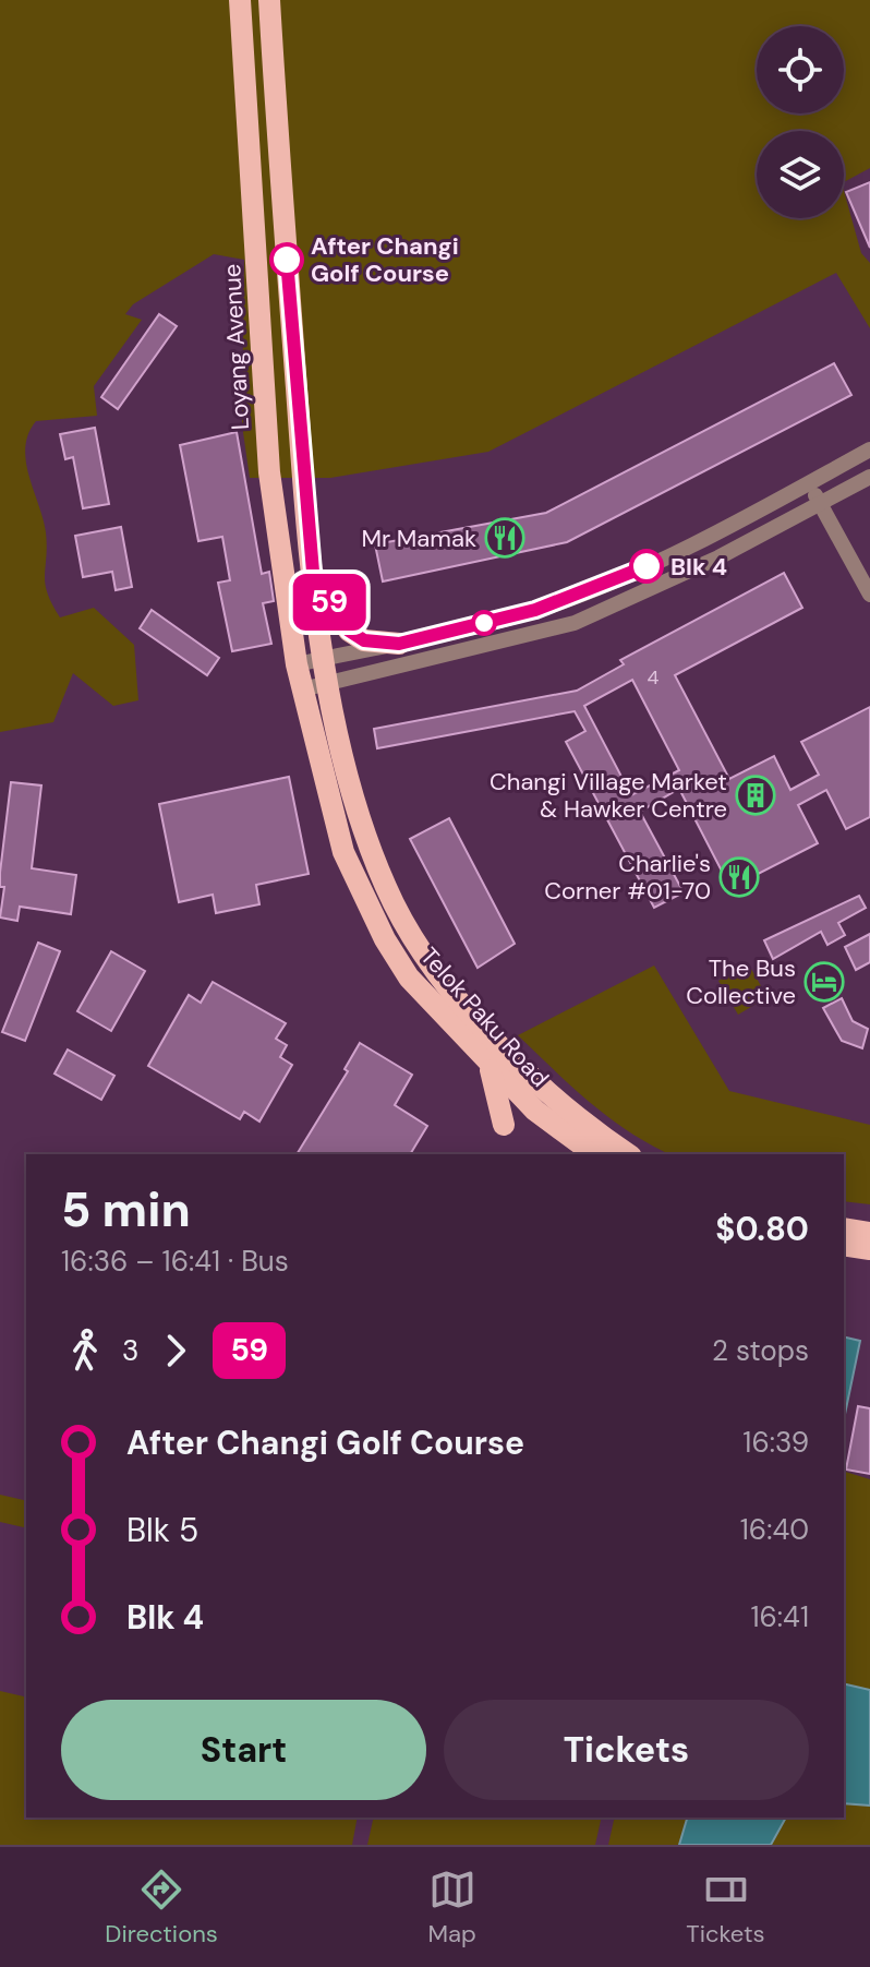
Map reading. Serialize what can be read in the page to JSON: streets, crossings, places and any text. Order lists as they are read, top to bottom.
{
  "streets": {
    "main road": ["Loyang Avenue", "Telok Paku Road"]
  },
  "crossings": [
    ["Loyang Avenue", "Telok Paku Road"]
  ],
  "places": {
    "other": ["After Changi Golf Course", "Blk 4"],
    "restaurant": ["Mr Mamak", "Charlie's Corner #01-70"],
    "building": ["Changi Village Market & Hawker Centre"],
    "hotel": ["The Bus Collective"]
  },
  "lines": ["bus line 59"],
  "house_numbers": ["4"],
  "page": {
    "on_map": "59",
    "heading": ["5 min", "16:36 – 16:41 · Bus", "$0.80"],
    "legs": ["3", "59", "2 stops"],
    "list": [
      {
        "name": "After Changi Golf Course",
        "value": "16:39"
      },
      {
        "name": "Blk 5",
        "value": "16:40"
      },
      {
        "name": "Blk 4",
        "value": "16:41"
      }
    ],
    "buttons": ["Start", "Tickets"],
    "tabs": ["Directions", "Map", "Tickets"]
  }
}
